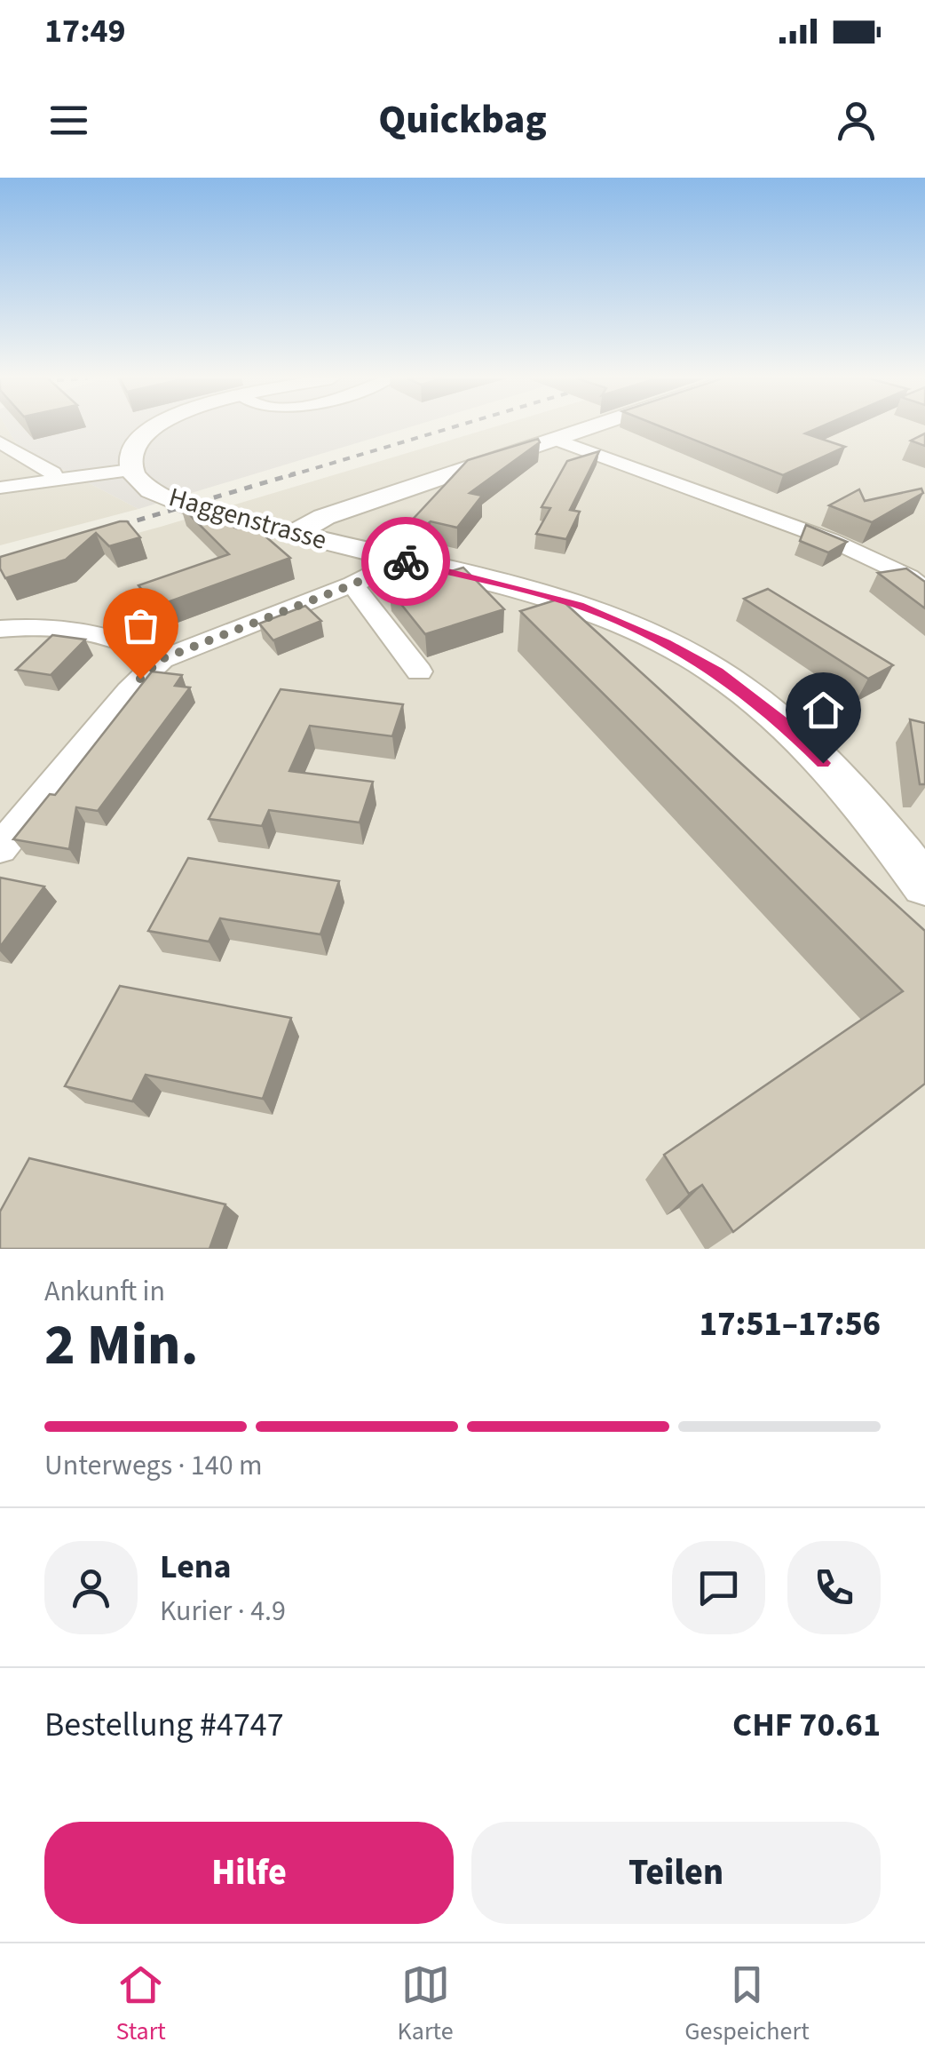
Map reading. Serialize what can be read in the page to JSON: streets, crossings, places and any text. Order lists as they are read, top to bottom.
{
  "streets": {
    "street": ["Haggenstrasse"]
  },
  "page": {
    "status": "17:49",
    "header": "Quickbag",
    "heading": ["2 Min.", "Ankunft in", "17:51–17:56"],
    "panel": [
      "Lena",
      "Kurier · 4.9",
      "Bestellung #4747",
      "CHF 70.61"
    ],
    "bar": "Unterwegs · 140 m",
    "buttons": ["Hilfe", "Teilen"],
    "tabs": ["Start", "Karte", "Gespeichert"]
  }
}
